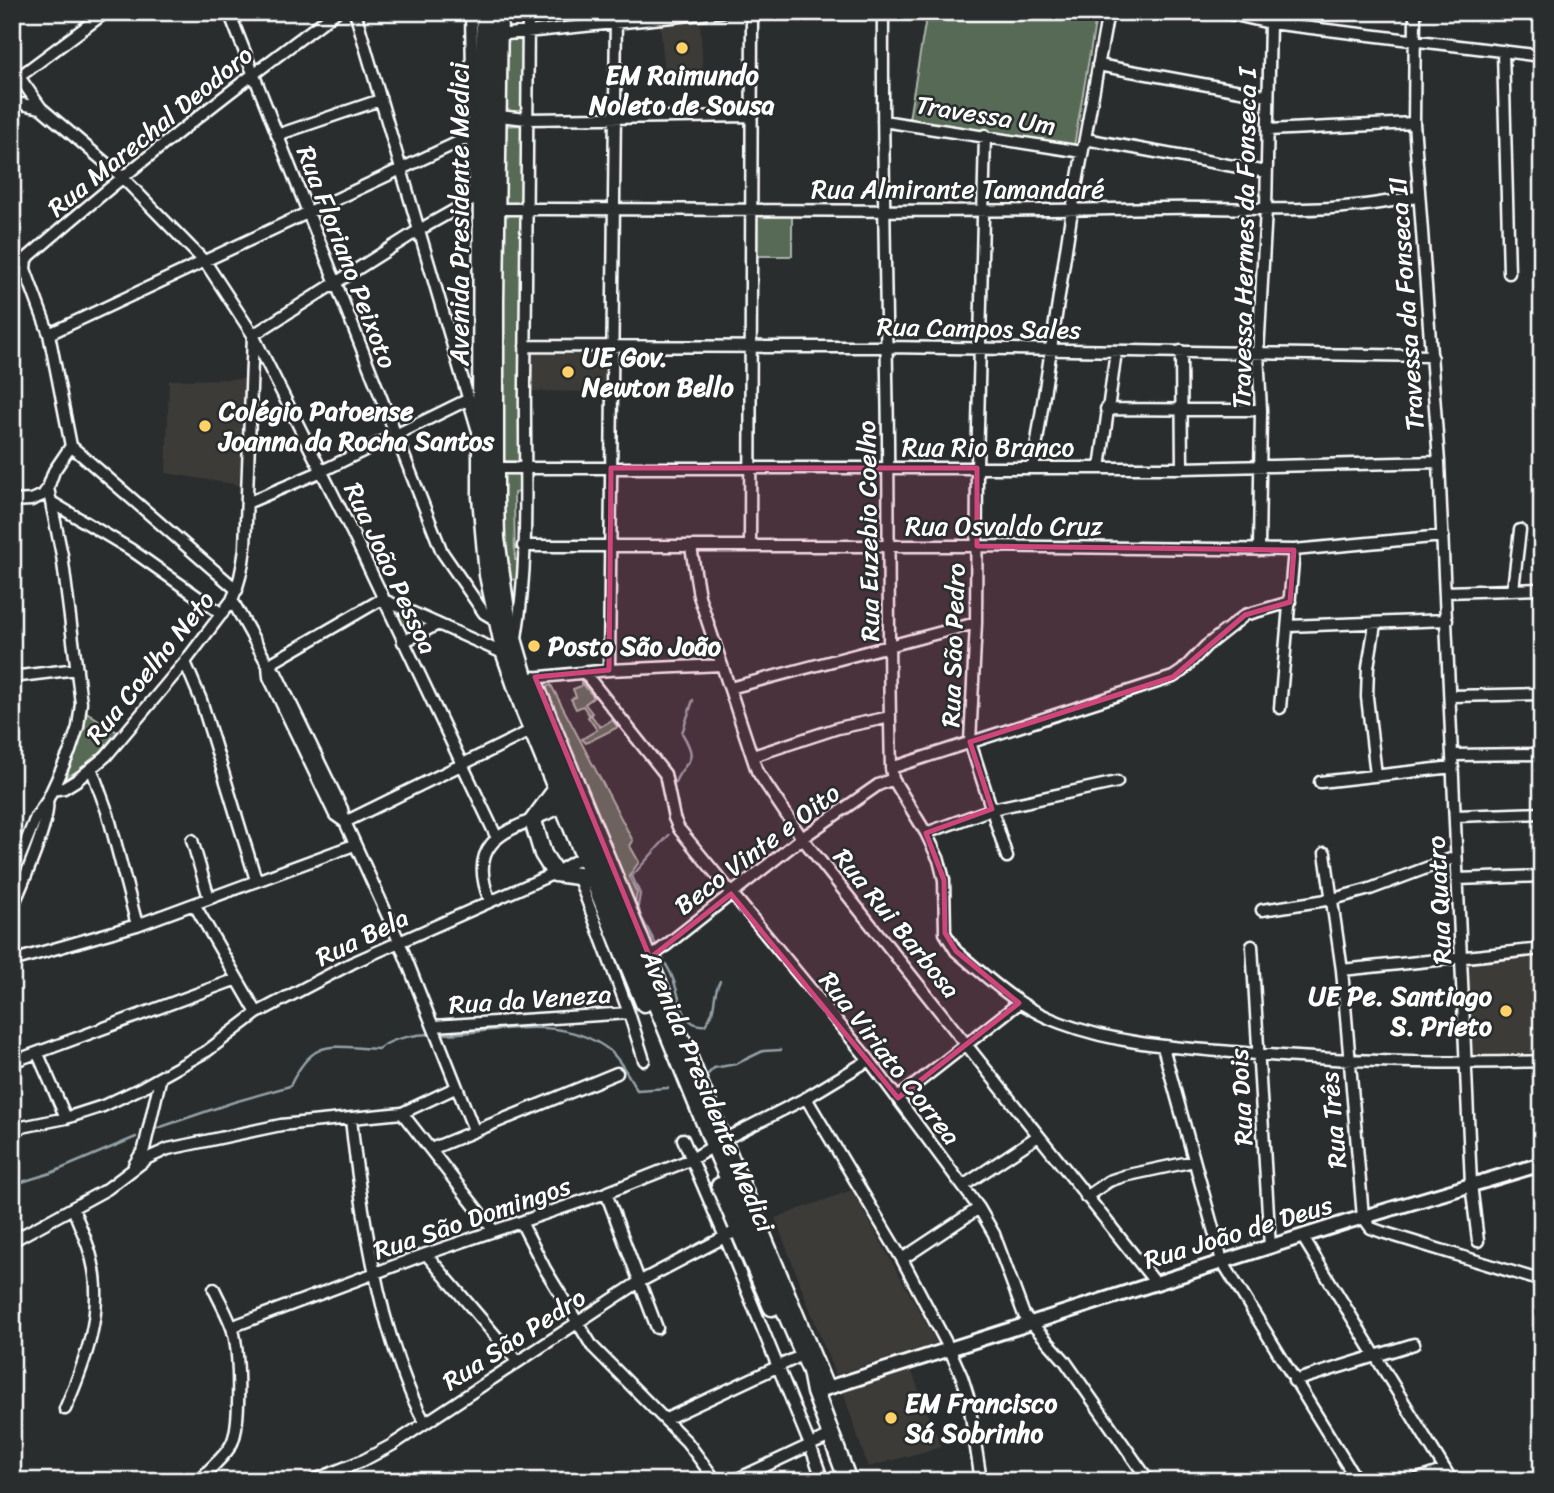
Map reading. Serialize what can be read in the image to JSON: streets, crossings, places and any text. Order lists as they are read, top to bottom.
{
  "streets": {
    "main road": ["Avenida Presidente Medici"],
    "street": [
      "Travessa Um",
      "Rua Marechal Deodoro",
      "Rua Almirante Tamandaré",
      "Travessa Hermes da Fonseca I",
      "Rua Floriano Peixoto",
      "Travessa da Fonseca II",
      "Rua Campos Sales",
      "Rua Rio Branco",
      "Rua Osvaldo Cruz",
      "Rua Euzebio Coelho",
      "Rua João Pessoa",
      "Rua São Pedro",
      "Rua Coelho Neto",
      "Beco Vinte e Oito",
      "Rua Quatro",
      "Rua Rui Barbosa",
      "Rua Bela",
      "Rua da Veneza",
      "Rua Viriato Correa",
      "Rua Dois",
      "Rua Três",
      "Rua São Domingos",
      "Rua João de Deus"
    ]
  },
  "crossings": [
    ["Travessa Um", "Rua Euzebio Coelho"],
    ["Travessa Um", "Rua São Pedro"],
    ["Rua Marechal Deodoro", "Rua Floriano Peixoto"],
    ["Rua Marechal Deodoro", "Rua João Pessoa"],
    ["Rua Almirante Tamandaré", "Avenida Presidente Medici"],
    ["Rua Almirante Tamandaré", "Travessa Hermes da Fonseca I"],
    ["Rua Almirante Tamandaré", "Travessa da Fonseca II"],
    ["Rua Almirante Tamandaré", "Rua Euzebio Coelho"],
    ["Rua Almirante Tamandaré", "Rua São Pedro"],
    ["Avenida Presidente Medici", "Rua Floriano Peixoto"],
    ["Avenida Presidente Medici", "Rua Campos Sales"],
    ["Avenida Presidente Medici", "Rua Rio Branco"],
    ["Avenida Presidente Medici", "Rua Osvaldo Cruz"],
    ["Avenida Presidente Medici", "Rua São Pedro"],
    ["Avenida Presidente Medici", "Rua Bela"],
    ["Avenida Presidente Medici", "Rua da Veneza"],
    ["Avenida Presidente Medici", "Rua São Domingos"],
    ["Avenida Presidente Medici", "Rua João de Deus"],
    ["Travessa Hermes da Fonseca I", "Rua Campos Sales"],
    ["Travessa Hermes da Fonseca I", "Rua Rio Branco"],
    ["Travessa Hermes da Fonseca I", "Rua Osvaldo Cruz"],
    ["Travessa da Fonseca II", "Rua Campos Sales"],
    ["Travessa da Fonseca II", "Rua Rio Branco"],
    ["Travessa da Fonseca II", "Rua Osvaldo Cruz"],
    ["Travessa da Fonseca II", "Rua Quatro"],
    ["Rua Campos Sales", "Rua Euzebio Coelho"],
    ["Rua Campos Sales", "Rua São Pedro"],
    ["Rua Rio Branco", "Rua Euzebio Coelho"],
    ["Rua Rio Branco", "Rua São Pedro"],
    ["Rua Osvaldo Cruz", "Rua Euzebio Coelho"],
    ["Rua Osvaldo Cruz", "Rua São Pedro"],
    ["Rua Osvaldo Cruz", "Rua Rui Barbosa"],
    ["Rua Euzebio Coelho", "Beco Vinte e Oito"],
    ["Rua Euzebio Coelho", "Rua Quatro"],
    ["Rua Euzebio Coelho", "Rua Dois"],
    ["Rua Euzebio Coelho", "Rua Três"],
    ["Rua João Pessoa", "Rua Coelho Neto"],
    ["Rua São Pedro", "Beco Vinte e Oito"],
    ["Beco Vinte e Oito", "Rua Rui Barbosa"],
    ["Beco Vinte e Oito", "Rua Viriato Correa"],
    ["Rua Quatro", "Rua João de Deus"],
    ["Rua Rui Barbosa", "Rua João de Deus"],
    ["Rua Viriato Correa", "Rua São Domingos"],
    ["Rua Viriato Correa", "Rua João de Deus"],
    ["Rua Dois", "Rua João de Deus"],
    ["Rua Três", "Rua João de Deus"]
  ],
  "places": [
    "EM Raimundo Noleto de Sousa",
    "UE Gov. Newton Bello",
    "Colégio Patoense Joanna da Rocha Santos",
    "Posto São João",
    "UE Pe. Santiago S. Prieto",
    "EM Francisco Sá Sobrinho"
  ]
}
